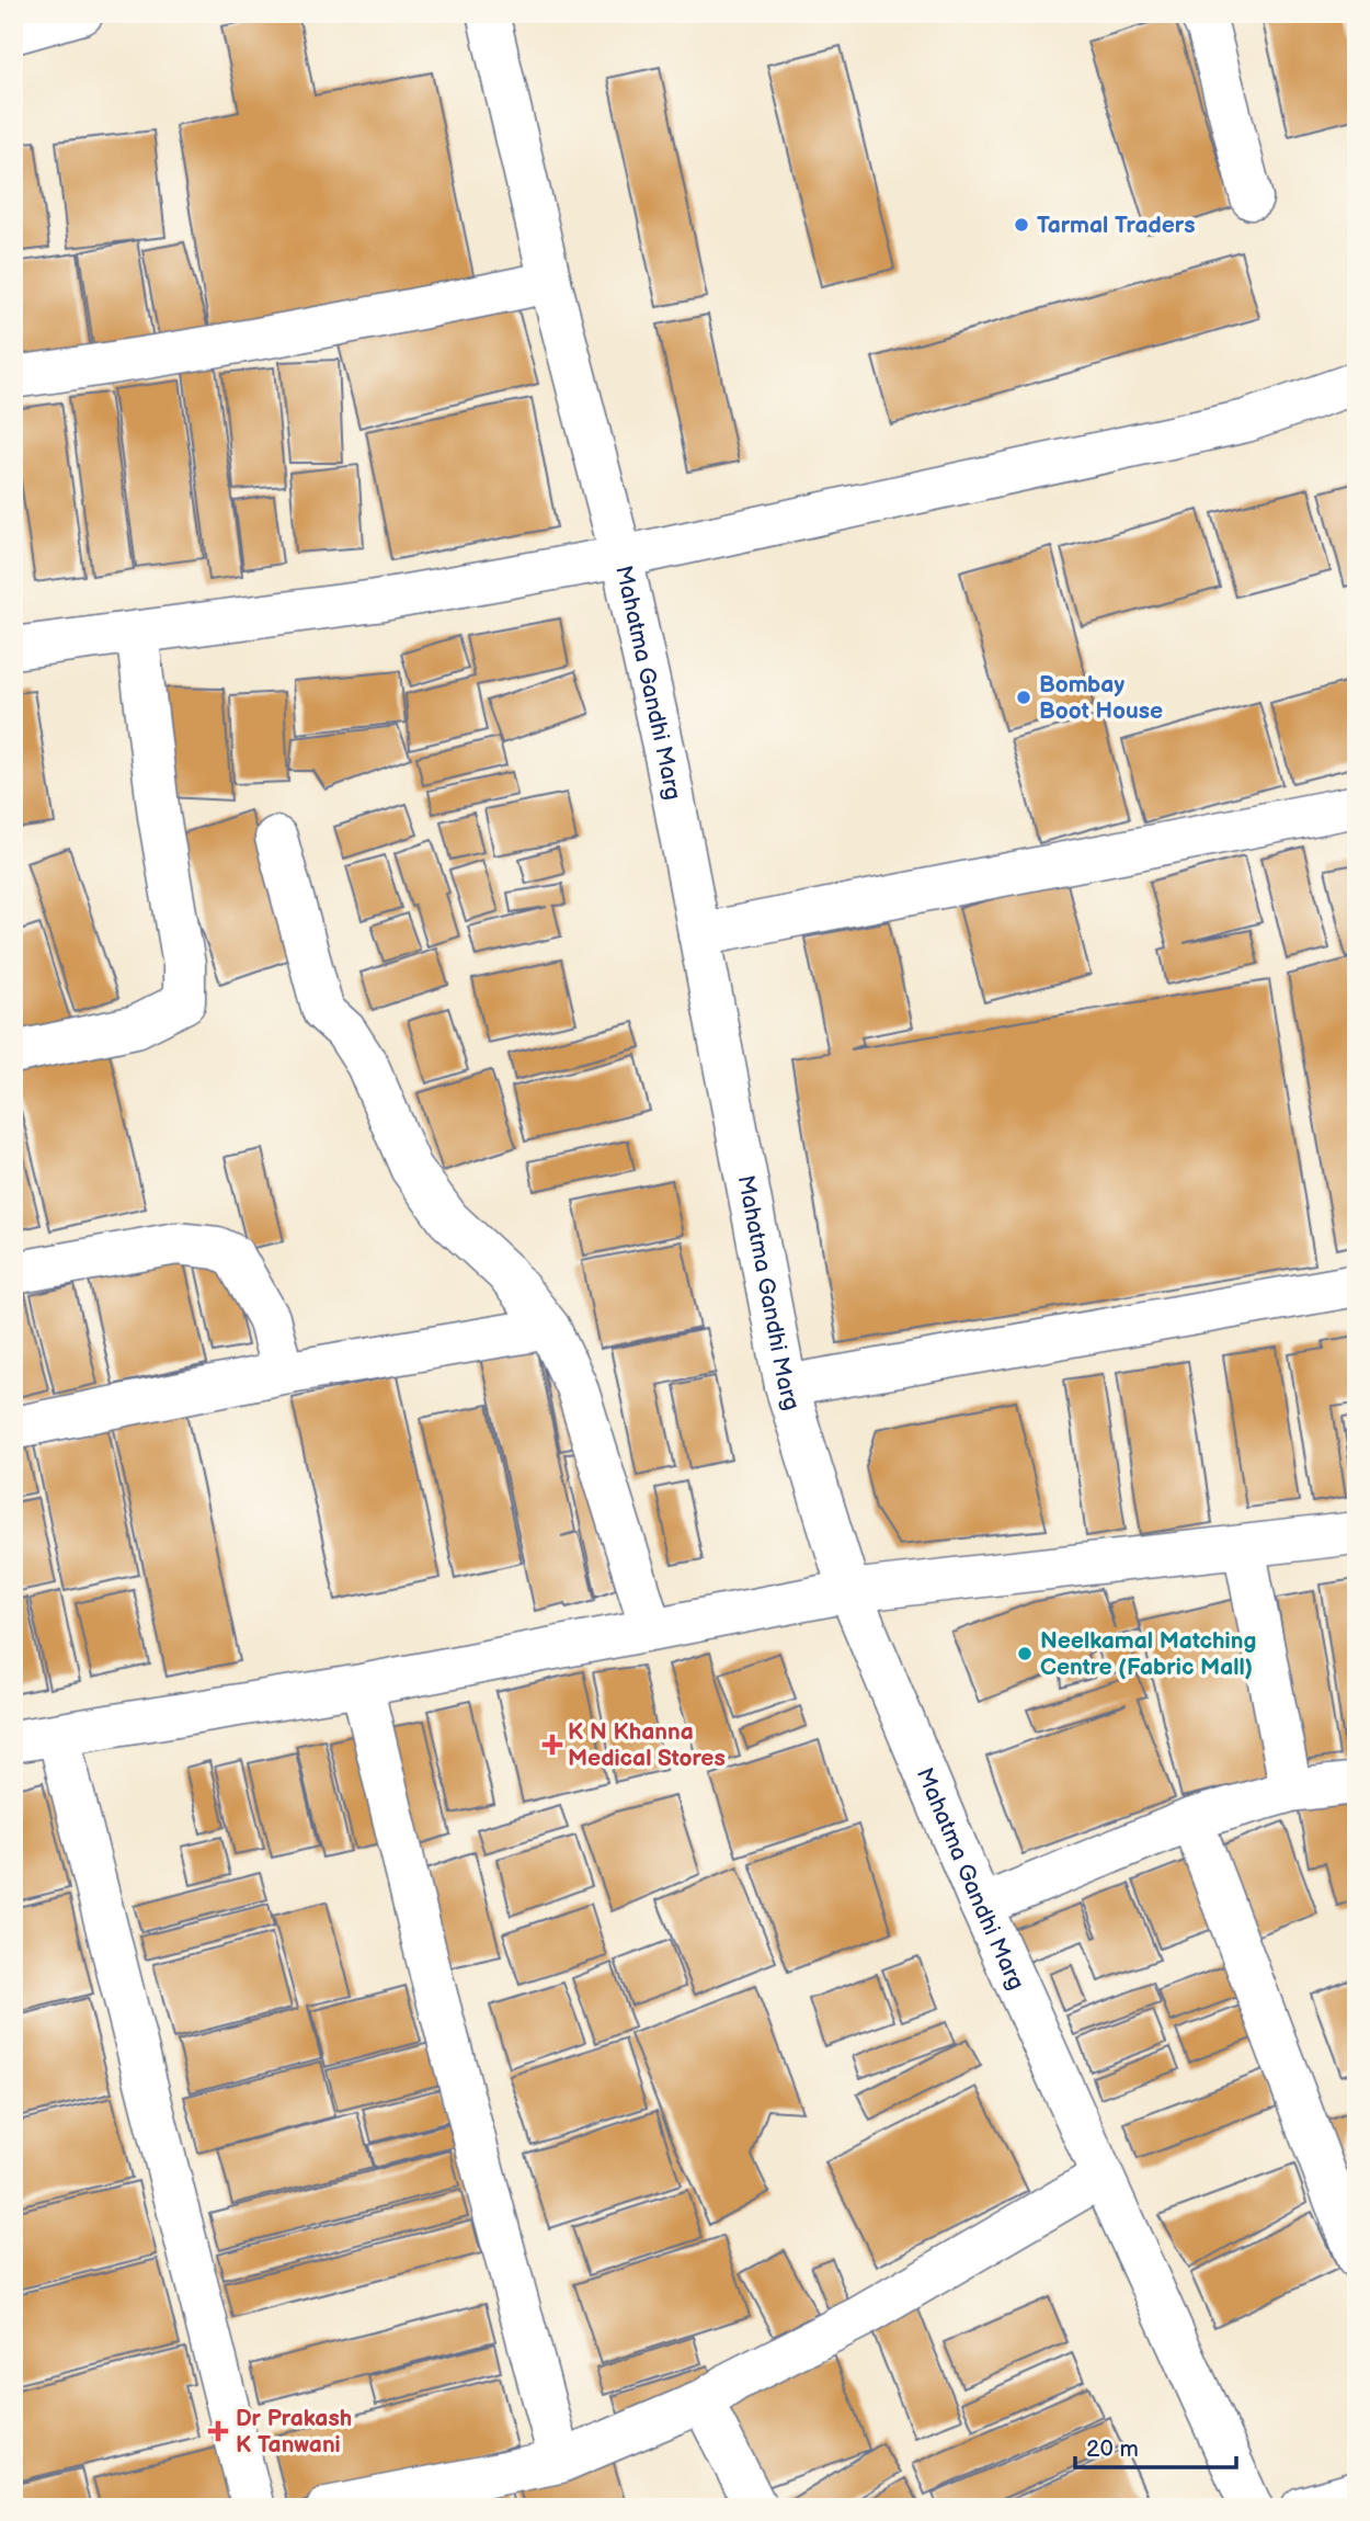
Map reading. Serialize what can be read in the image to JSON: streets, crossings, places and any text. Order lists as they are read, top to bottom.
{
  "streets": {
    "street": ["Mahatma Gandhi Marg"]
  },
  "places": {
    "other": ["Tarmal Traders", "Bombay Boot House", "Neelkamal Matching Centre (Fabric Mall)"],
    "health": ["K N Khanna Medical Stores", "Dr Prakash K Tanwani"]
  },
  "scale_bar": "20 m"
}
